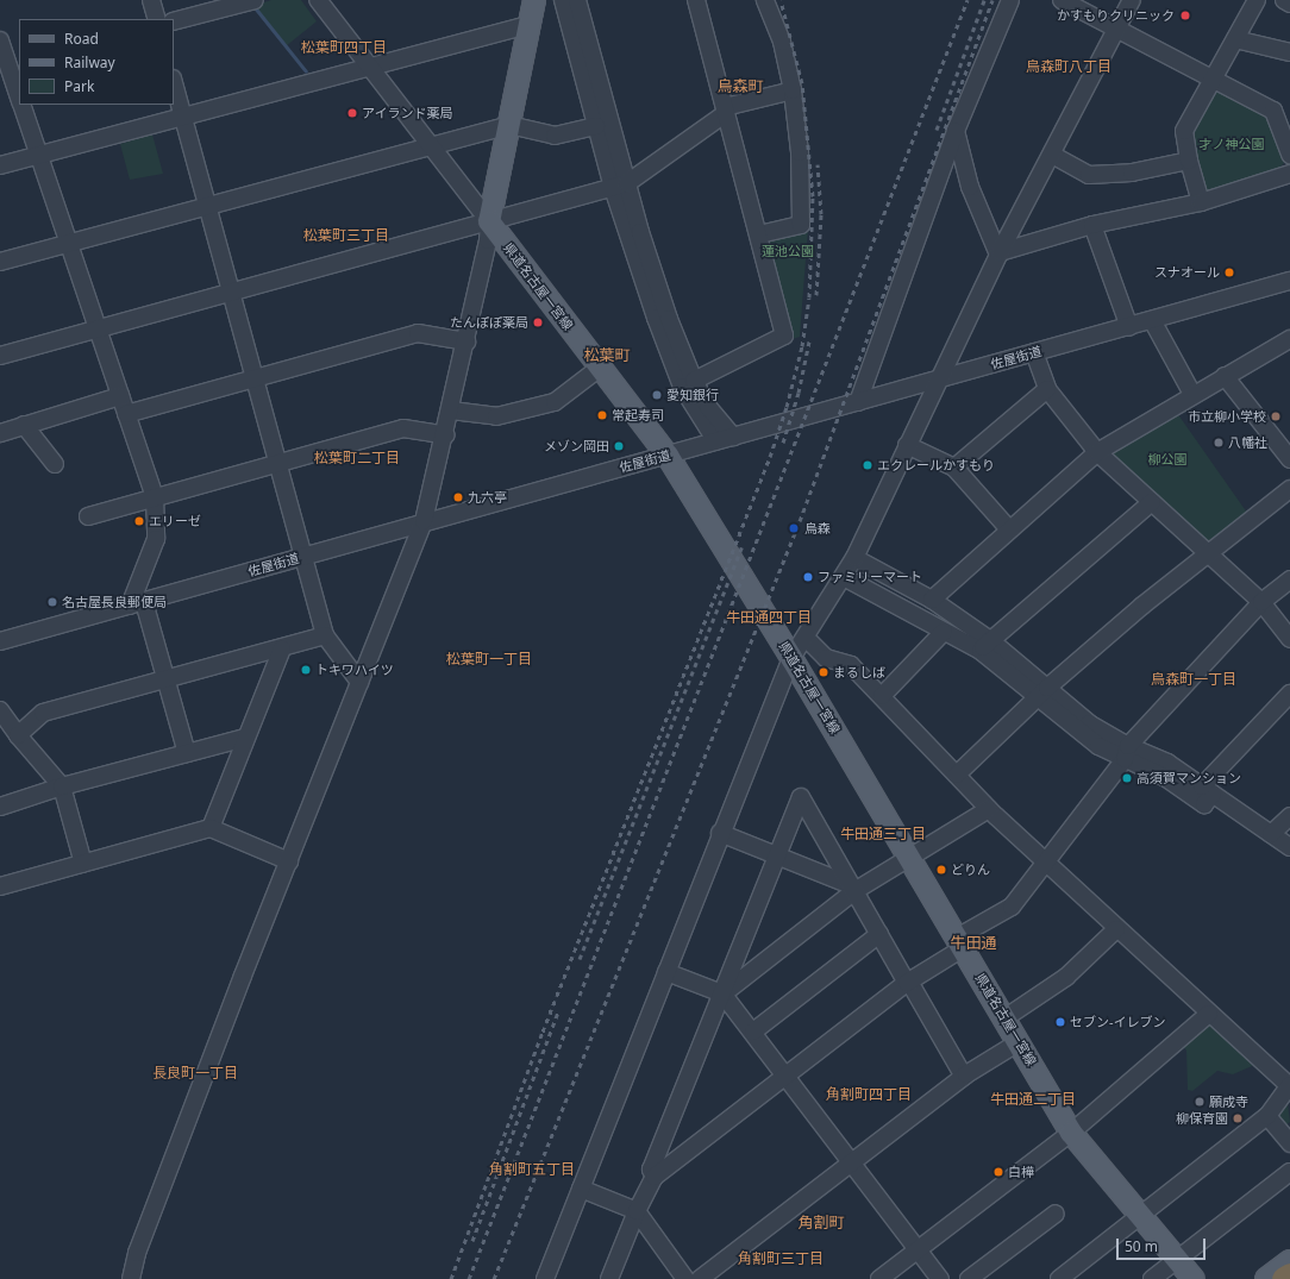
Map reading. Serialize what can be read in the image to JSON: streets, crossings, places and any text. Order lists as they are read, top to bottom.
{
  "streets": {
    "main road": ["県道名古屋一宮線"],
    "street": ["佐屋街道"]
  },
  "crossings": [
    ["県道名古屋一宮線", "佐屋街道"]
  ],
  "districts": [
    "松葉町四丁目",
    "烏森町八丁目",
    "烏森町",
    "松葉町三丁目",
    "松葉町",
    "松葉町二丁目",
    "牛田通四丁目",
    "松葉町一丁目",
    "烏森町一丁目",
    "牛田通三丁目",
    "牛田通",
    "長良町一丁目",
    "角割町四丁目",
    "牛田通二丁目",
    "角割町五丁目",
    "角割町",
    "角割町三丁目"
  ],
  "parks": ["才ノ神公園", "蓮池公園", "柳公園"],
  "places": [
    "かすもりクリニック",
    "アイランド薬局",
    "スナオール",
    "たんぽぽ薬局",
    "愛知銀行",
    "常起寿司",
    "市立柳小学校",
    "八幡社",
    "メゾン岡田",
    "エクレールかすもり",
    "九六亭",
    "エリーゼ",
    "烏森",
    "ファミリーマート",
    "名古屋長良郵便局",
    "トキワハイツ",
    "まるしば",
    "高須賀マンション",
    "どりん",
    "セブン-イレブン",
    "願成寺",
    "柳保育園",
    "白樺"
  ],
  "legend": ["Road", "Railway", "Park"],
  "scale_bar": "50 m"
}
